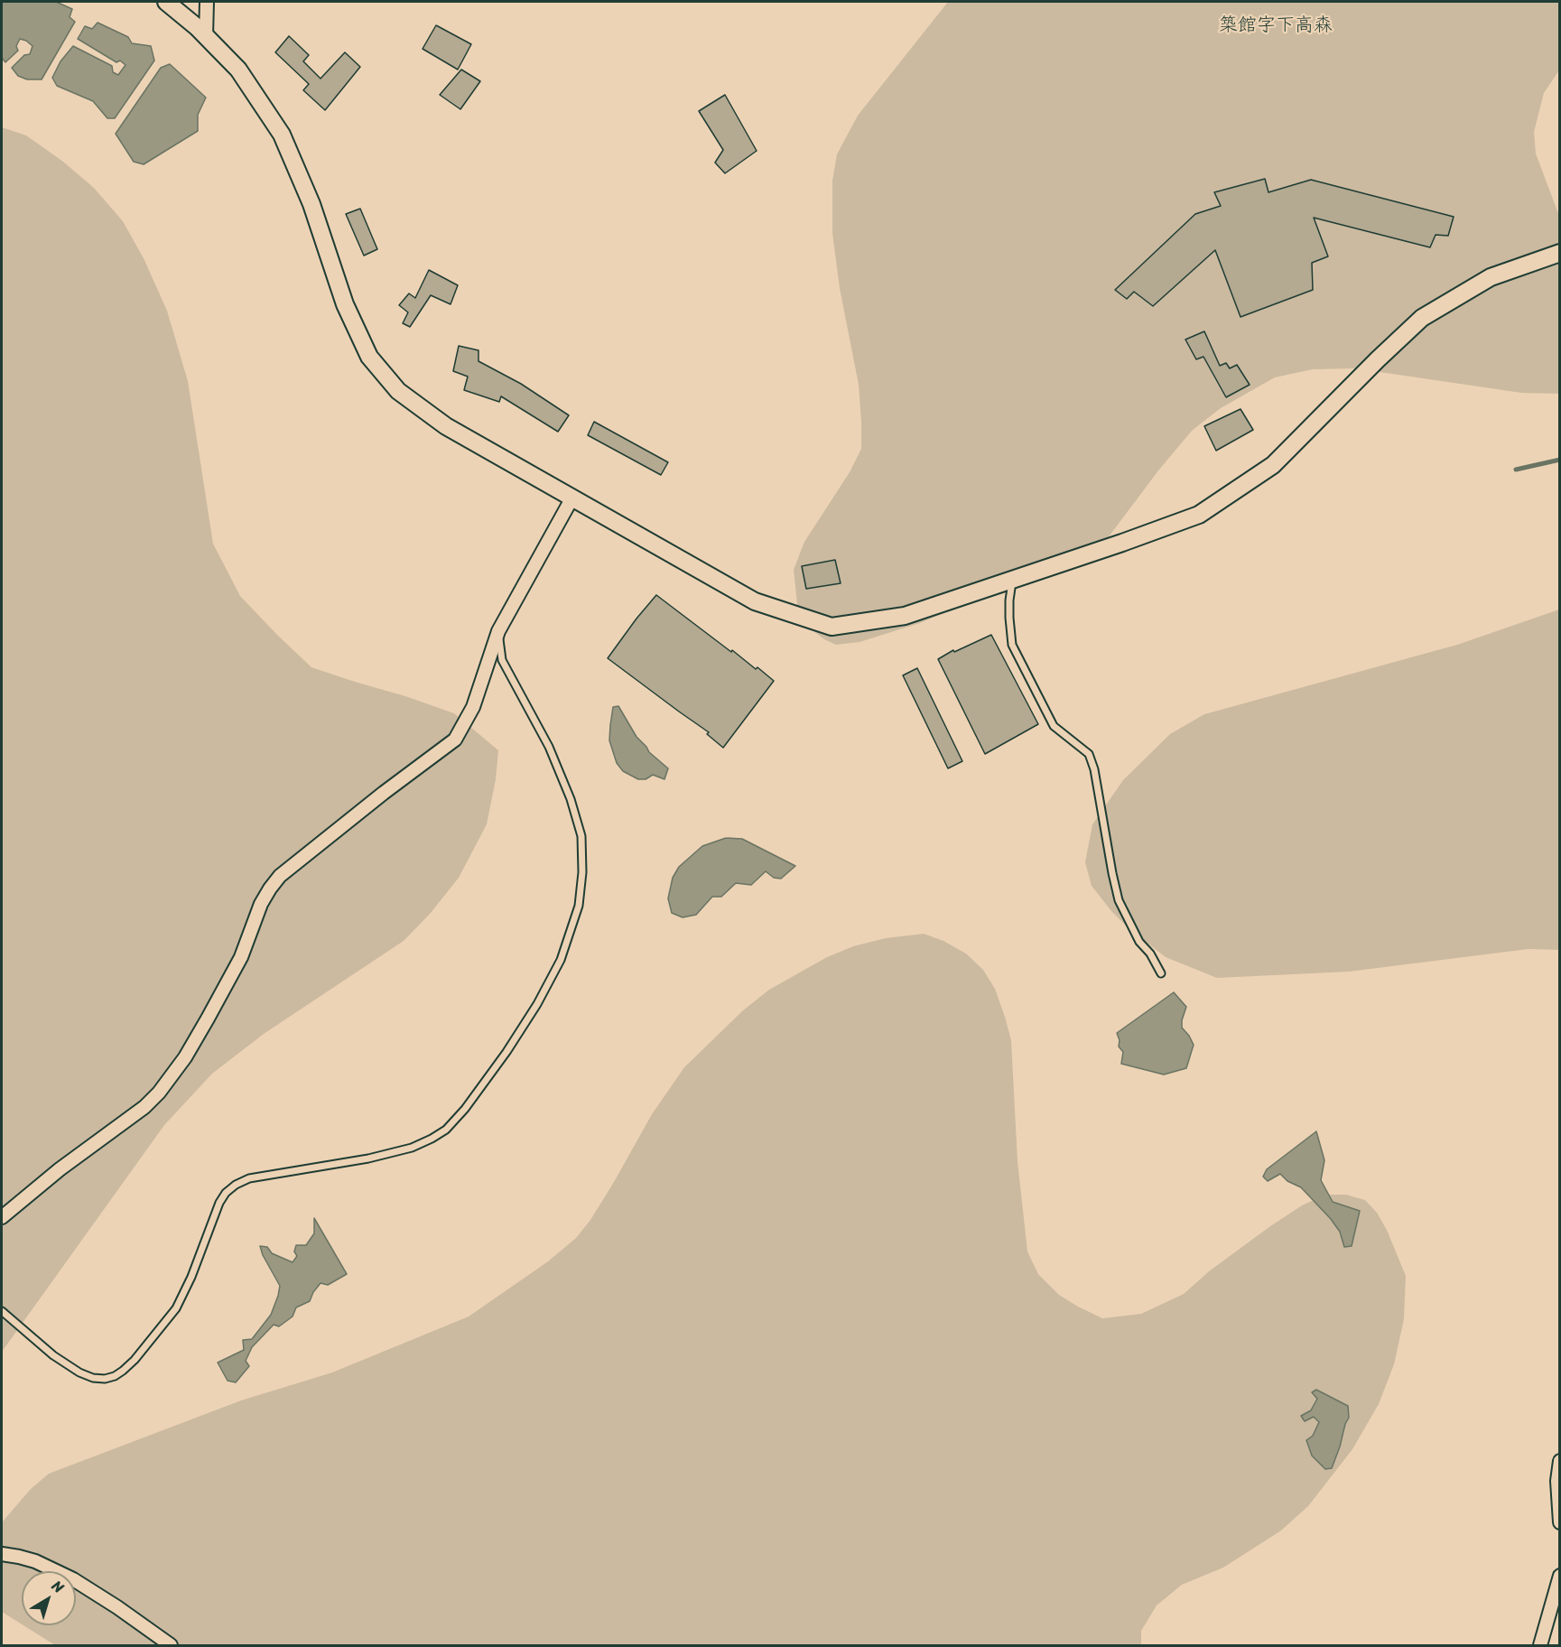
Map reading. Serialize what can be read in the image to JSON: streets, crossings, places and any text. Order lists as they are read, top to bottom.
{
  "districts": ["築館字下高森"],
  "north": "top right"
}
